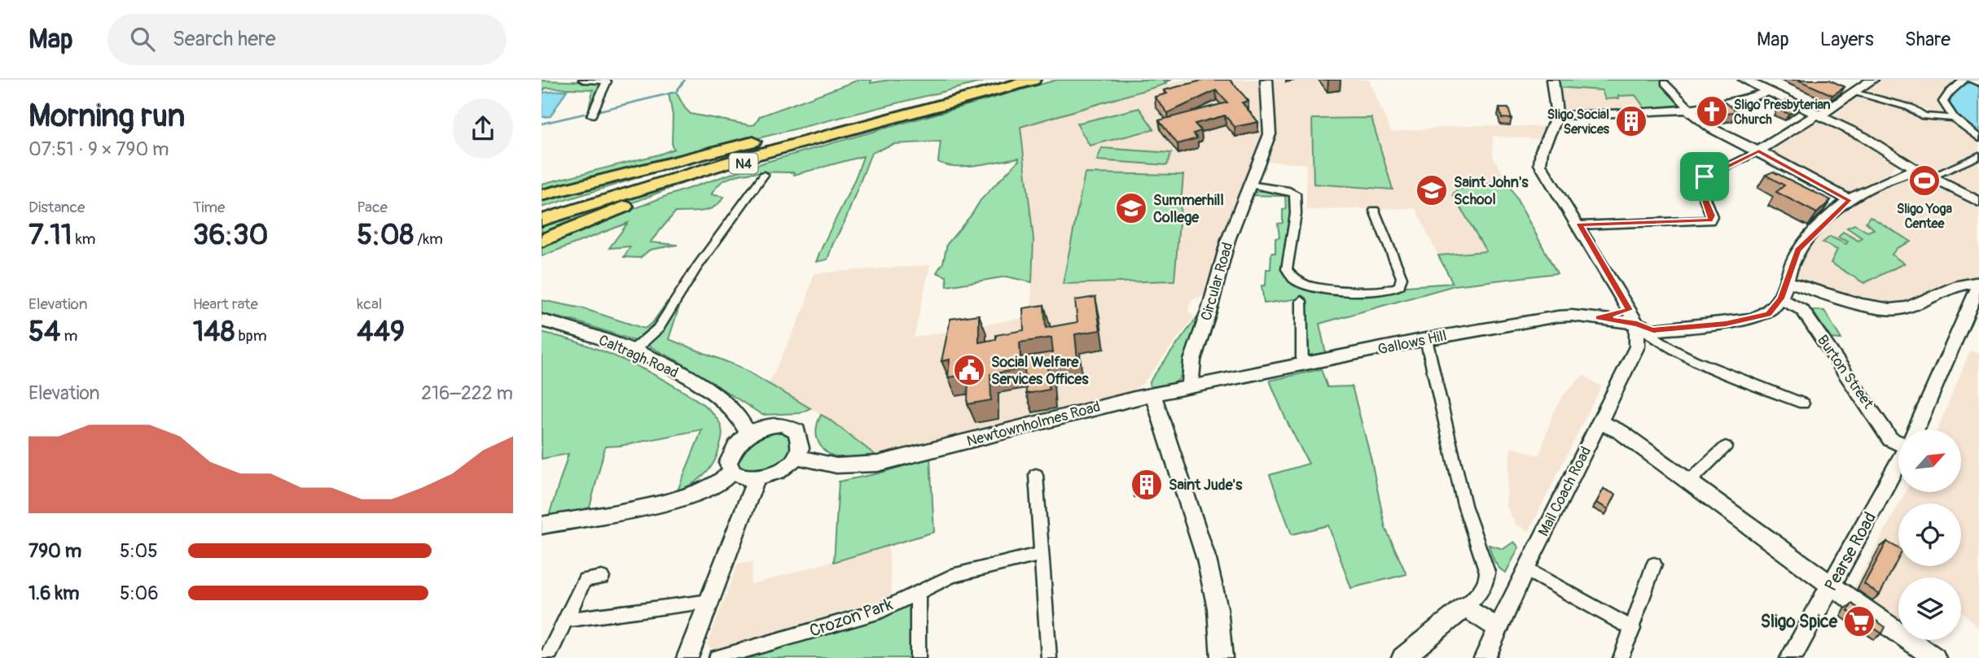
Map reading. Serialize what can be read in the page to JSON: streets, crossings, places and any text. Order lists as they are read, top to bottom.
{
  "streets": {
    "highway": ["N4"],
    "street": [
      "Circular Road",
      "Gallows Hill",
      "Caltragh Road",
      "Burton Street",
      "Newtownholmes Road",
      "Mail Coach Road",
      "Pearse Road",
      "Crozon Park"
    ]
  },
  "crossings": [
    ["Circular Road", "Gallows Hill"],
    ["Circular Road", "Newtownholmes Road"],
    ["Gallows Hill", "Burton Street"],
    ["Gallows Hill", "Newtownholmes Road"],
    ["Gallows Hill", "Mail Coach Road"],
    ["Caltragh Road", "Newtownholmes Road"]
  ],
  "places": {
    "church": ["Sligo Presbyterian Church"],
    "building": ["Sligo Social Services", "Saint Jude's"],
    "sports": ["Sligo Yoga Centee"],
    "school or university": ["Saint John's School", "Summerhill College"],
    "public building": ["Social Welfare Services Offices"],
    "supermarket": ["Sligo Spice"]
  },
  "north": "top right",
  "page": {
    "header": "Map",
    "search": "Search here",
    "nav": ["Map", "Layers", "Share"],
    "heading": ["Morning run", "07:51 · 9 × 790 m"],
    "stats": [
      ["Distance", "7.11 km"],
      ["Time", "36:30"],
      ["Pace", "5:08 /km"],
      ["Elevation", "54 m"],
      ["Heart rate", "148 bpm"],
      ["kcal", "449"]
    ],
    "chart": ["Elevation", "216–222 m"],
    "list": [
      {
        "name": "790 m",
        "note": "5:05"
      },
      {
        "name": "1.6 km",
        "note": "5:06"
      }
    ]
  }
}
